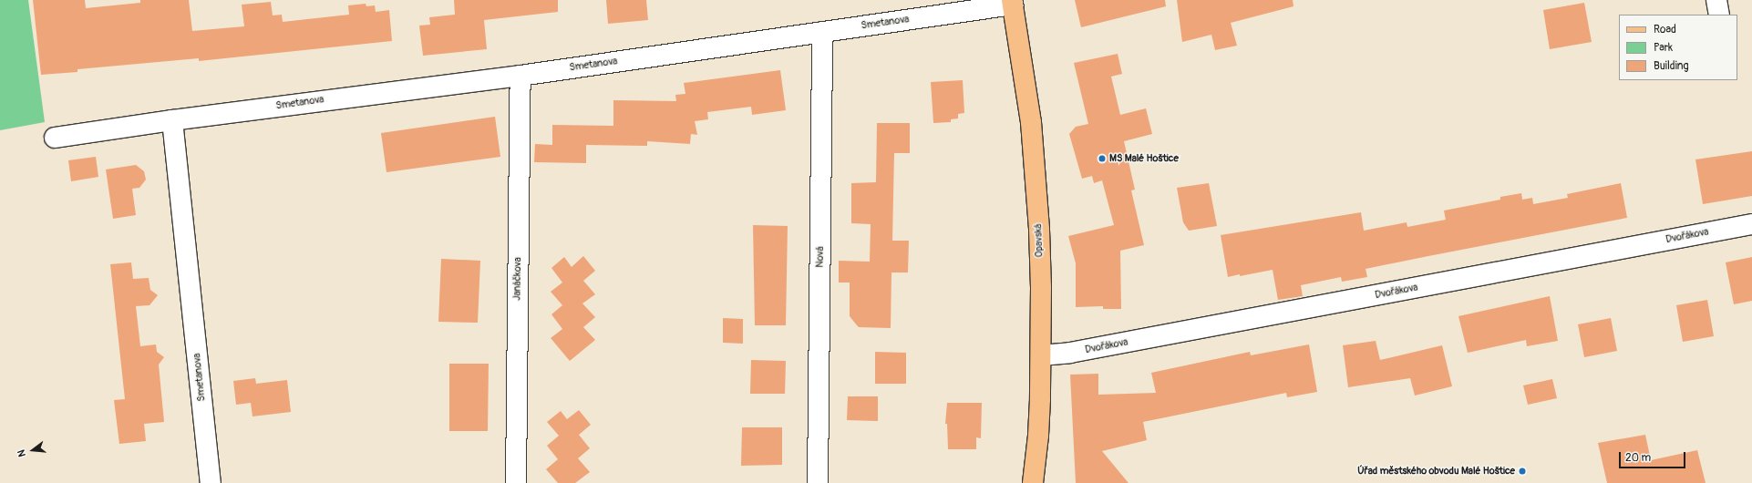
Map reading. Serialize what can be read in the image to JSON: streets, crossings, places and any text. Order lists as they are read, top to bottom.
{
  "streets": {
    "main road": ["Opavská"],
    "street": [
      "Smetanova",
      "Dvořákova",
      "Nová",
      "Janáčkova"
    ]
  },
  "crossings": [
    ["Smetanova", "Opavská"],
    ["Smetanova", "Nová"],
    ["Smetanova", "Janáčkova"],
    ["Dvořákova", "Opavská"]
  ],
  "places": ["MS Malé Hoštice", "Úřad městského obvodu Malé Hoštice"],
  "legend": ["Road", "Park", "Building"],
  "scale_bar": "20 m",
  "north": "left"
}
